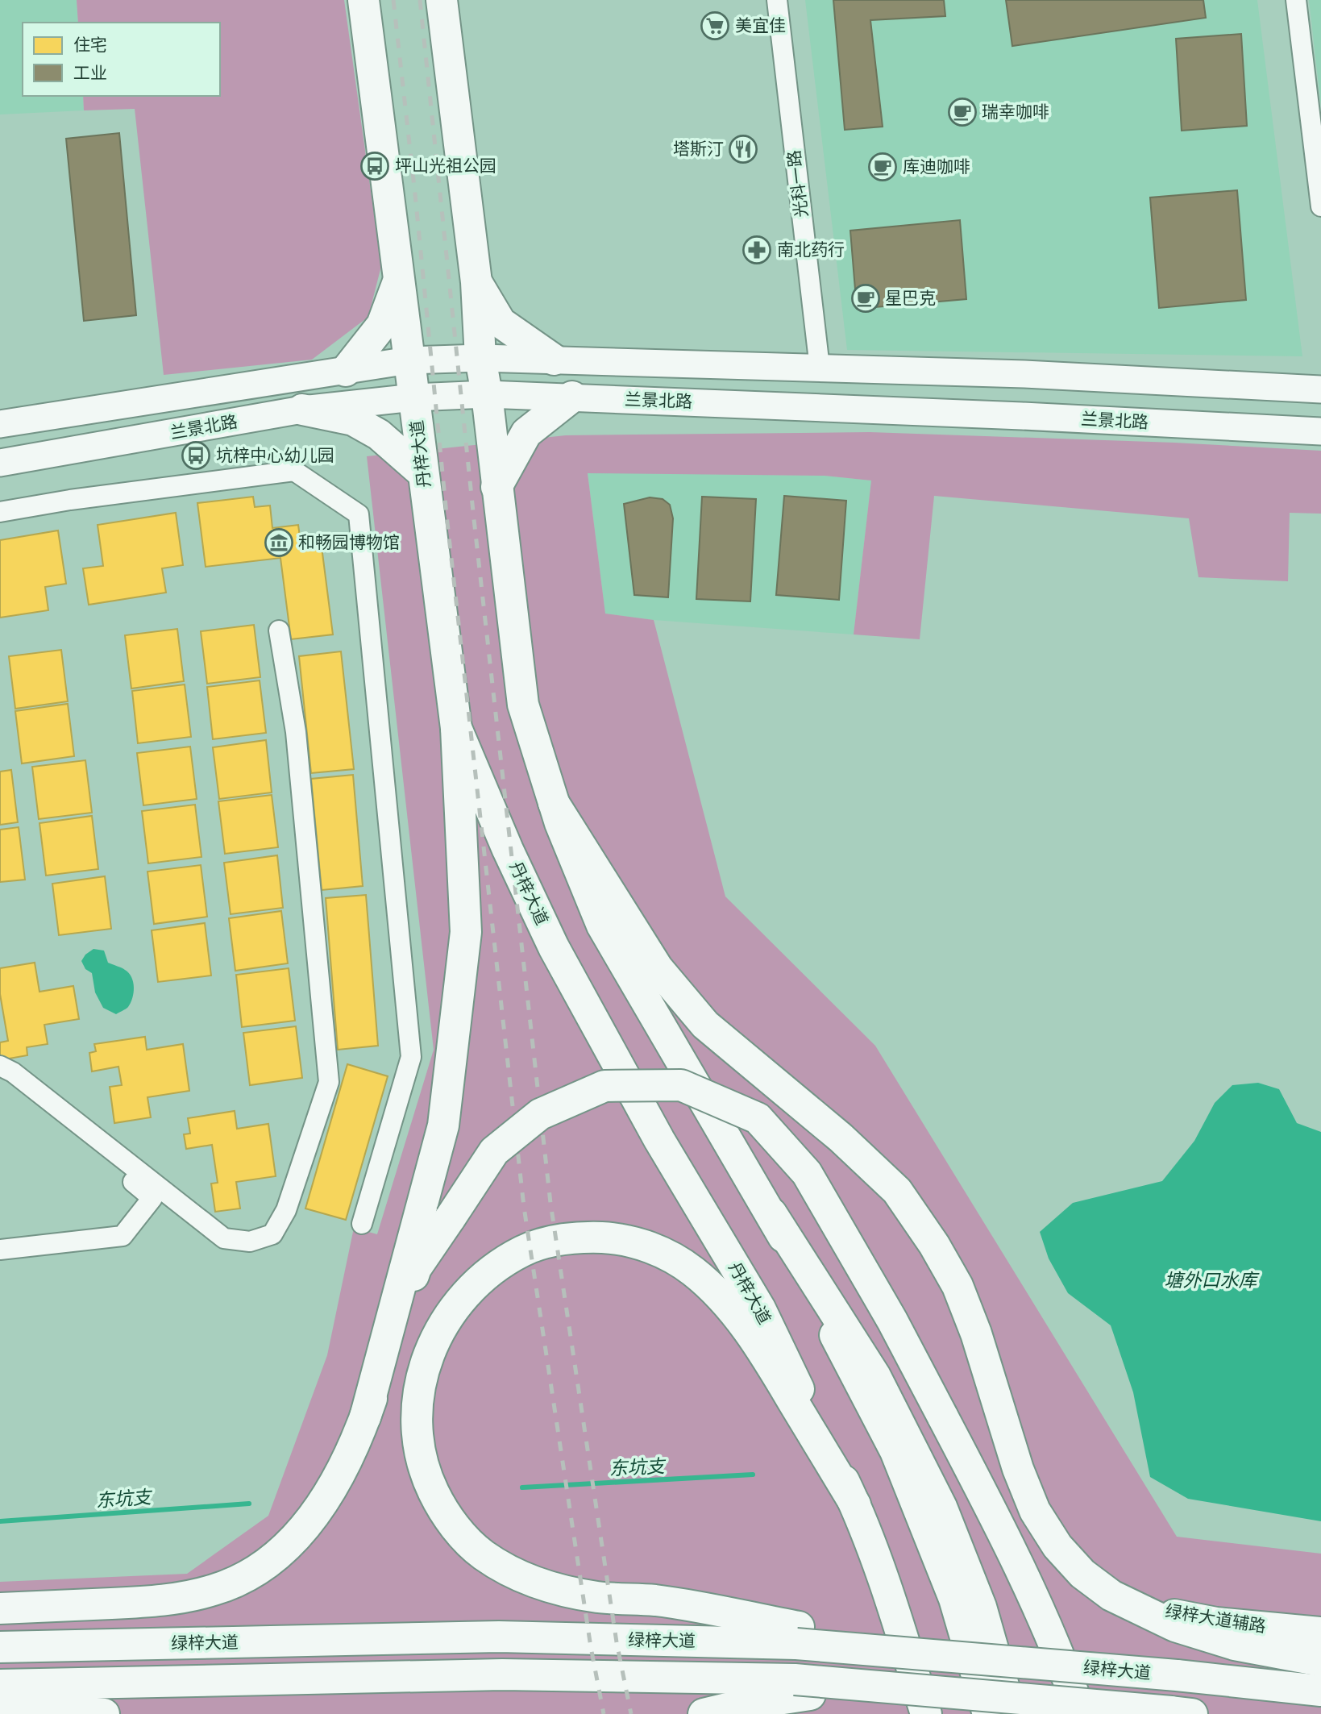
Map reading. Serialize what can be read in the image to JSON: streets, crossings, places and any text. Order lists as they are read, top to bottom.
{
  "streets": {
    "main road": [
      "兰景北路",
      "丹梓大道",
      "绿梓大道辅路",
      "绿梓大道"
    ],
    "street": ["光科一路"]
  },
  "crossings": [
    ["光科一路", "兰景北路"],
    ["兰景北路", "丹梓大道"]
  ],
  "water": ["塘外口水库", "东坑支"],
  "places": {
    "supermarket": ["美宜佳"],
    "cafe": ["瑞幸咖啡", "库迪咖啡", "星巴克"],
    "restaurant": ["塔斯汀"],
    "bus stop": ["坪山光祖公园", "坑梓中心幼儿园"],
    "pharmacy": ["南北药行"],
    "museum": ["和畅园博物馆"]
  },
  "legend": ["住宅", "工业"]
}
